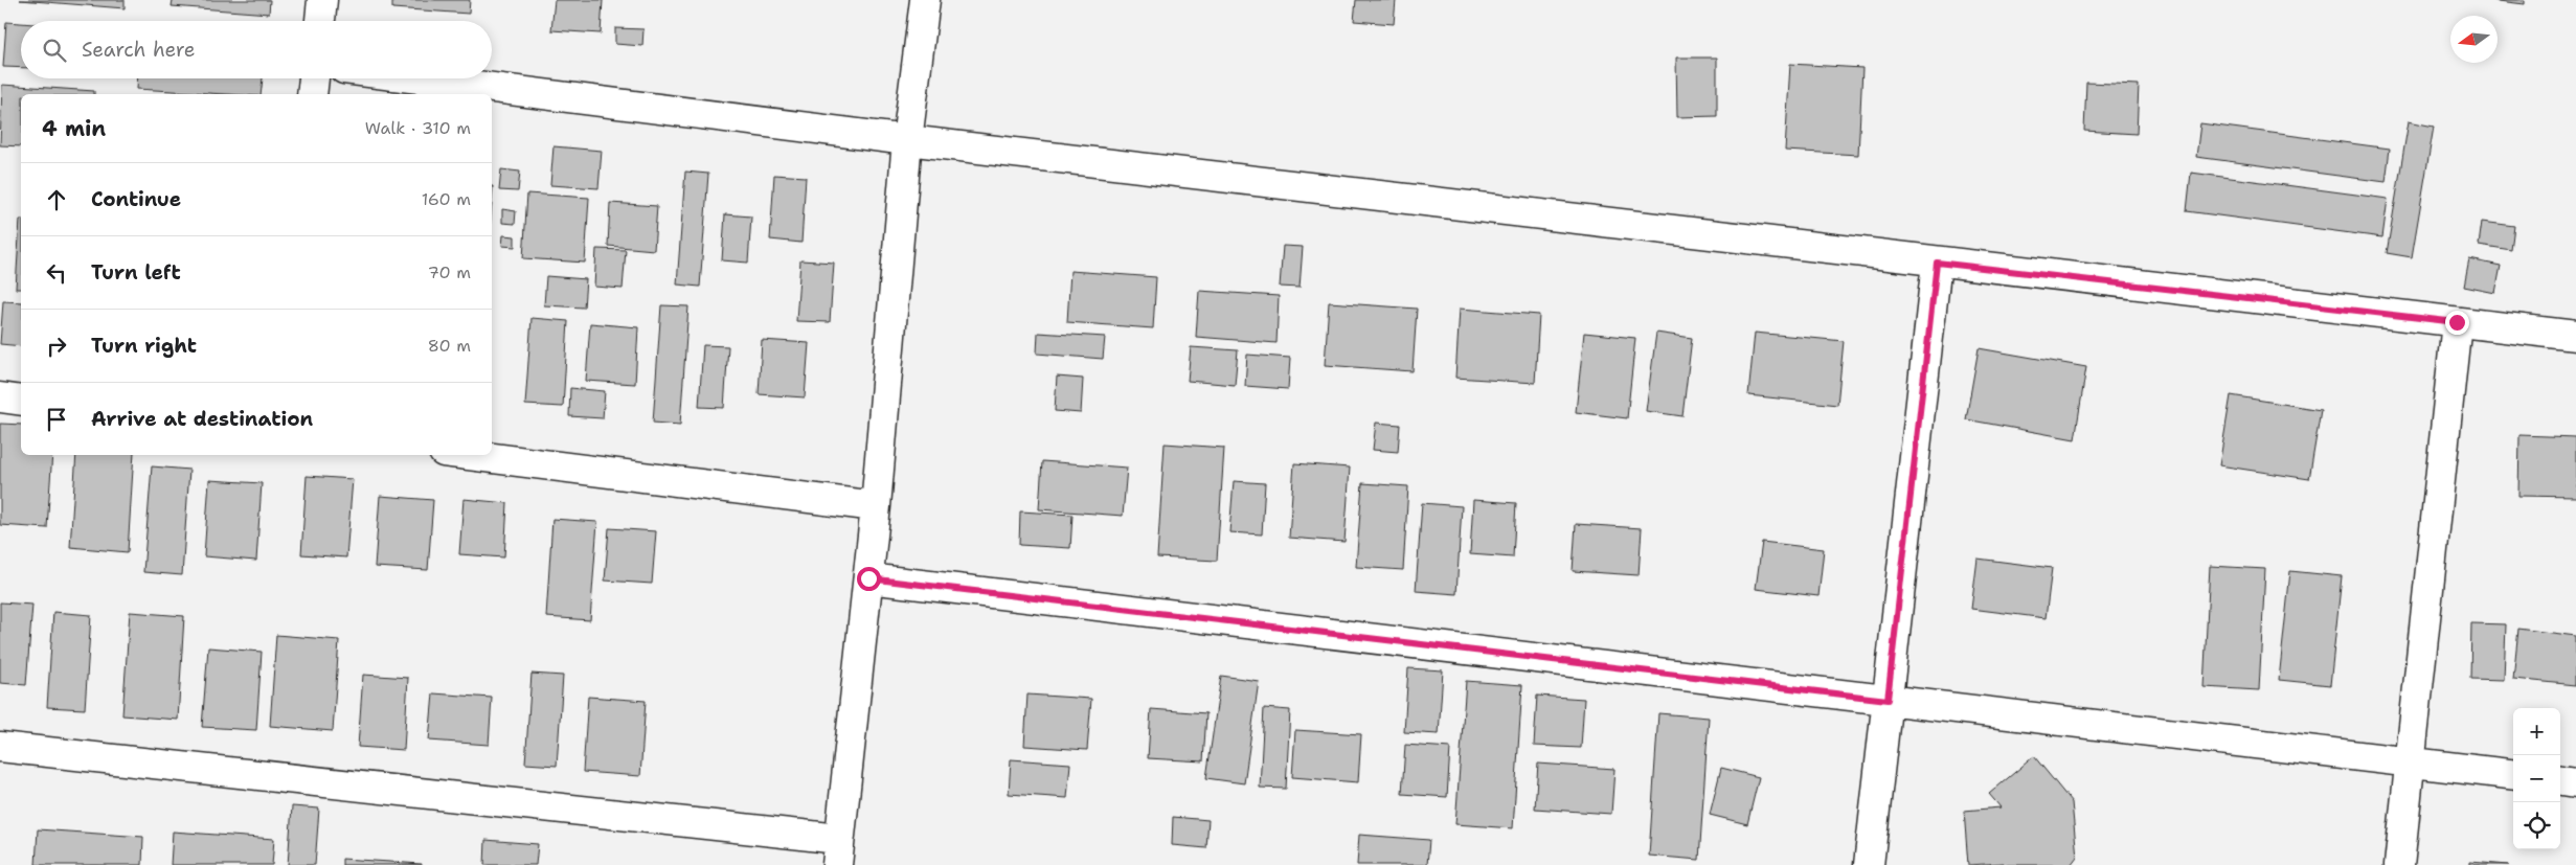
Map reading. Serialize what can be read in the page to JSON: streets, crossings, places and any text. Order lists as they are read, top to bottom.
{
  "north": "left",
  "page": {
    "search": "Search here",
    "heading": ["4 min", "Walk · 310 m"],
    "list": [
      ["Continue", "160 m"],
      ["Turn left", "70 m"],
      ["Turn right", "80 m"],
      "Arrive at destination"
    ],
    "map_buttons": ["+", "−"]
  }
}
